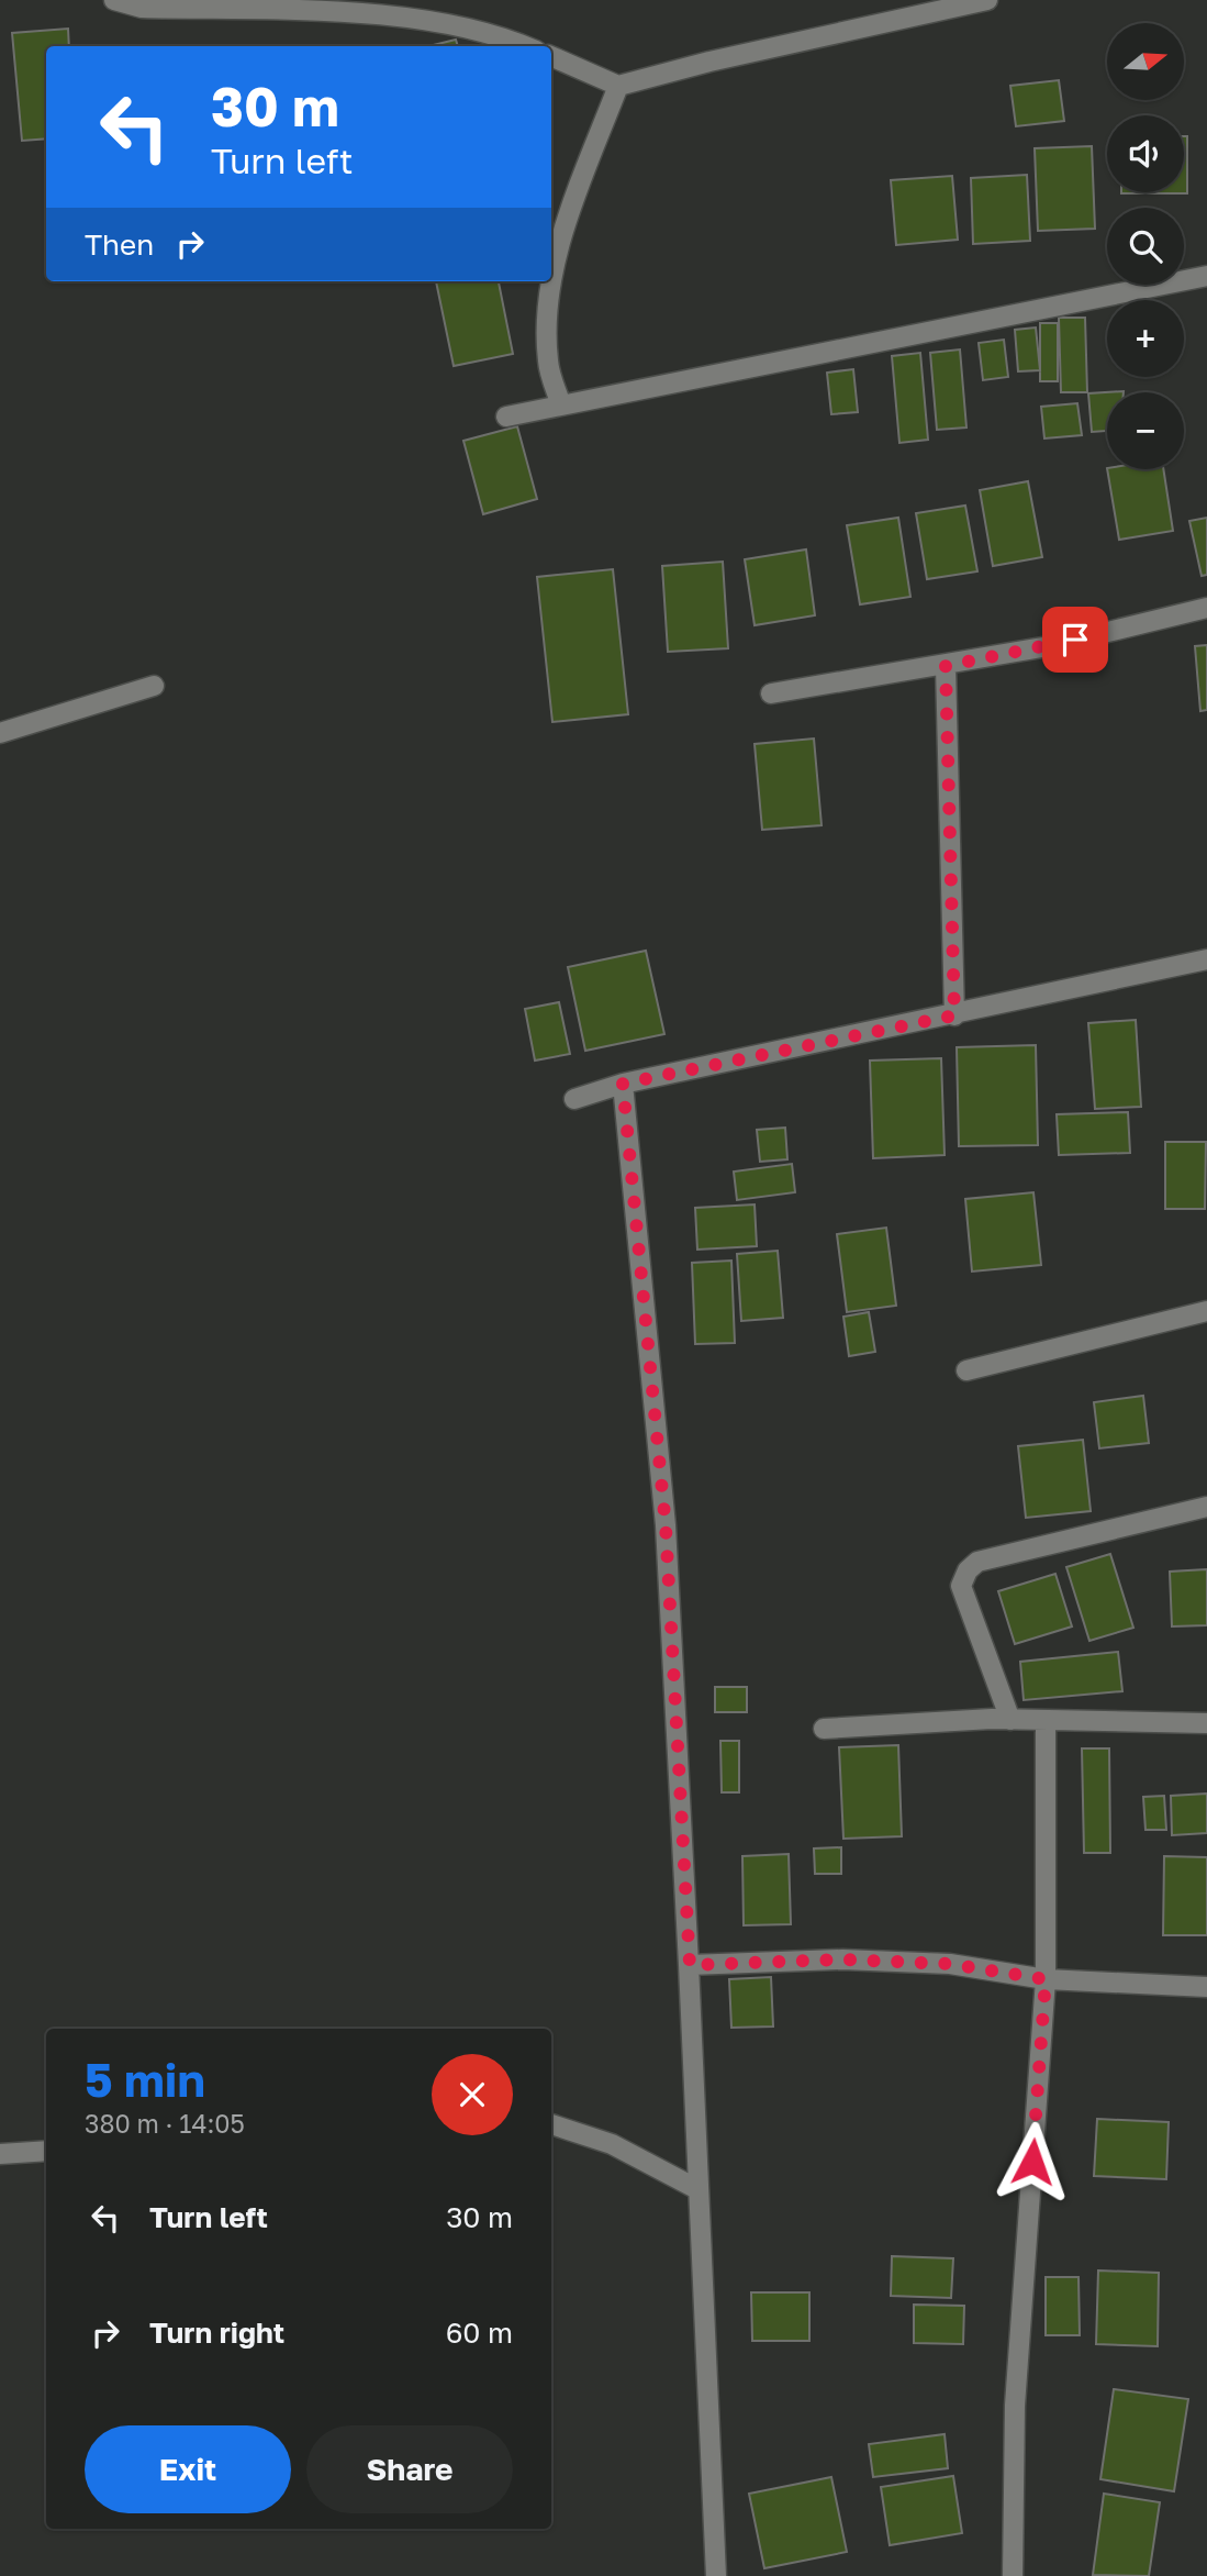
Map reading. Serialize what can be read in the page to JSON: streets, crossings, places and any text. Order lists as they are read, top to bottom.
{
  "north": "right",
  "page": {
    "map_buttons": ["+", "−"],
    "turn": ["30 m", "Turn left"],
    "then": "Then",
    "heading": ["5 min", "380 m · 14:05"],
    "list": [
      {
        "name": "Turn left",
        "value": "30 m"
      },
      {
        "name": "Turn right",
        "value": "60 m"
      }
    ],
    "buttons": ["Exit", "Share"]
  }
}
